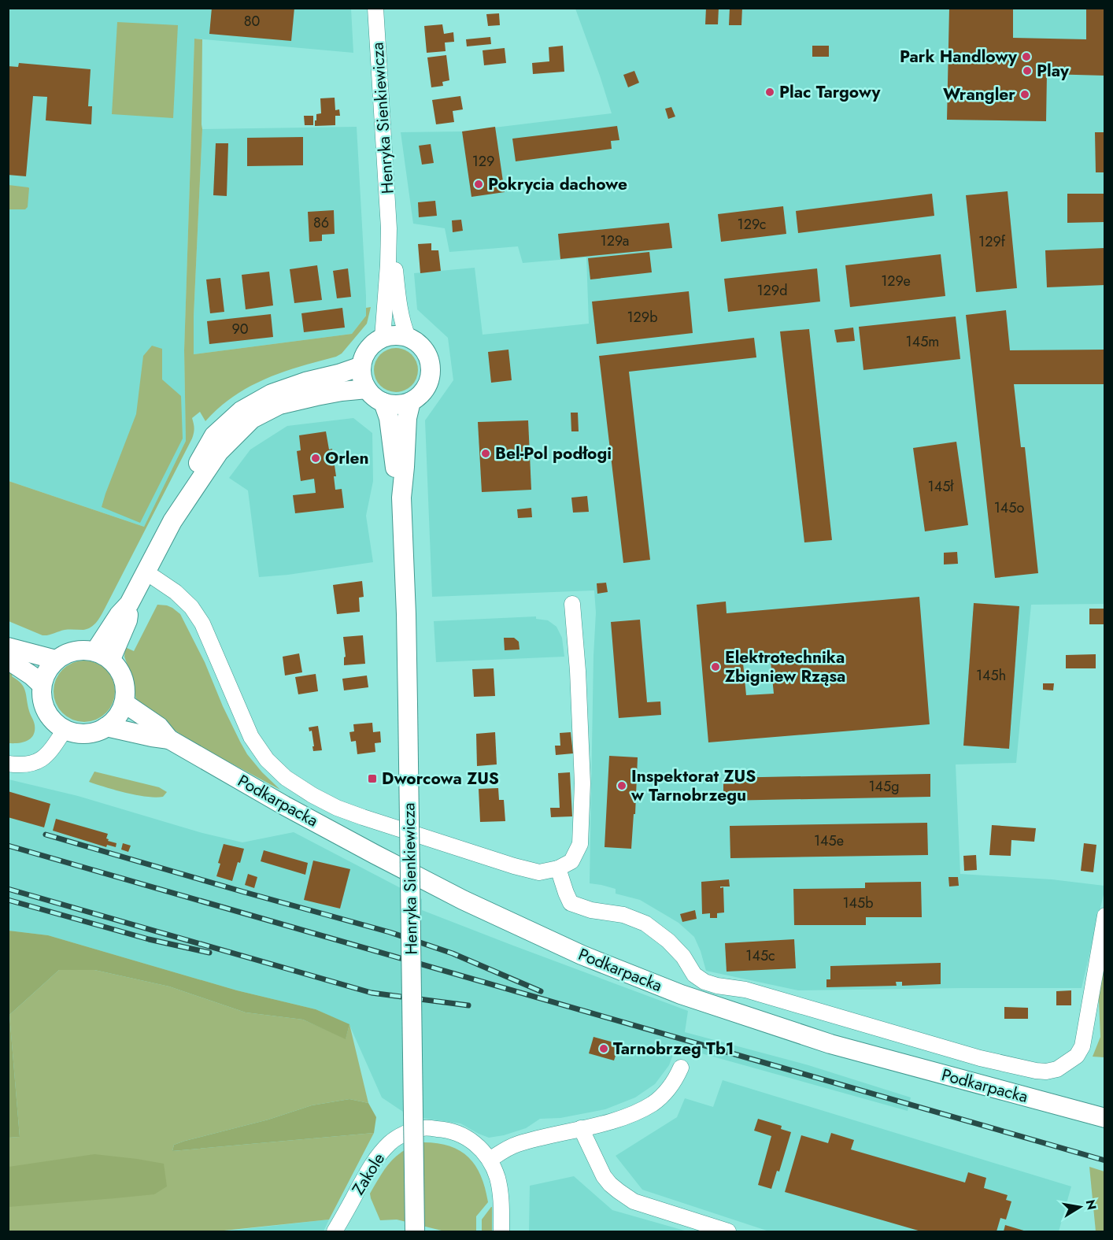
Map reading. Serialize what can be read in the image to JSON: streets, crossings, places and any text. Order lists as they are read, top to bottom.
{
  "streets": {
    "main road": ["Henryka Sienkiewicza", "Podkarpacka"],
    "street": ["Zakole"]
  },
  "places": {
    "other": [
      "Park Handlowy",
      "Play",
      "Plac Targowy",
      "Wrangler",
      "Pokrycia dachowe",
      "Bel-Pol podłogi",
      "Orlen",
      "Elektrotechnika Zbigniew Rząsa",
      "Inspektorat ZUS w Tarnobrzegu",
      "Tarnobrzeg Tb1"
    ],
    "transit": ["Dworcowa ZUS"]
  },
  "house_numbers": [
    "80",
    "129",
    "86",
    "129c",
    "129a",
    "129f",
    "129e",
    "129d",
    "129b",
    "90",
    "145m",
    "145ł",
    "145o",
    "145h",
    "145g",
    "145e",
    "145b",
    "145c"
  ],
  "north": "right"
}
